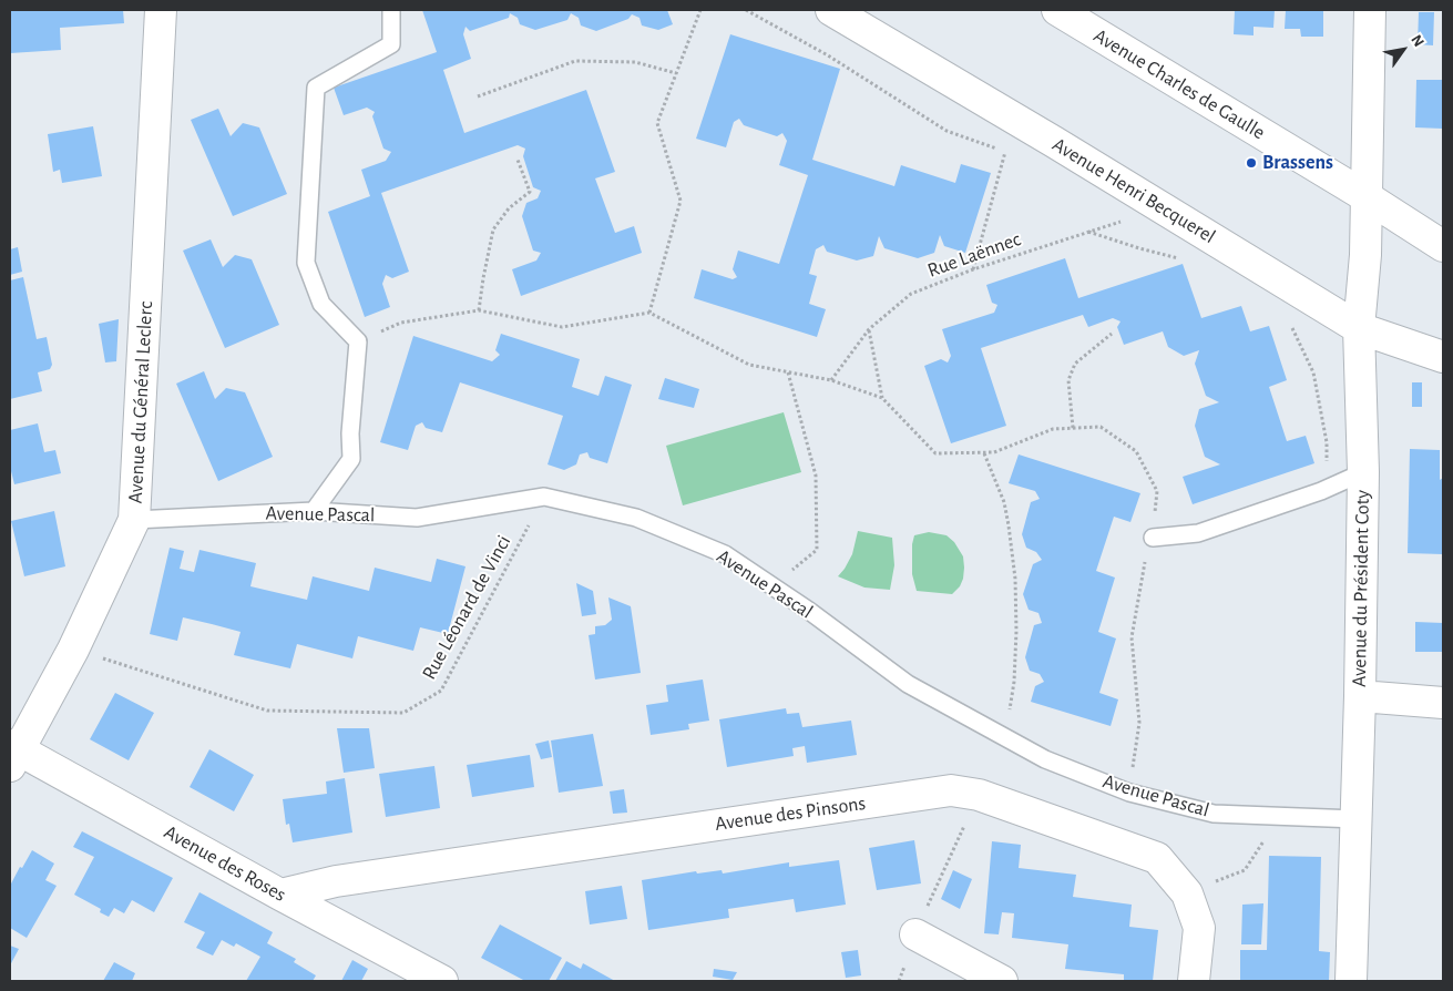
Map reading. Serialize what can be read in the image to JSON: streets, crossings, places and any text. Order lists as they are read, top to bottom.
{
  "streets": {
    "street": [
      "Avenue Charles de Gaulle",
      "Avenue Henri Becquerel",
      "Avenue du Général Leclerc",
      "Avenue du Président Coty",
      "Avenue des Pinsons",
      "Avenue des Roses"
    ],
    "lane": ["Avenue Pascal"],
    "path": ["Rue Laënnec", "Rue Léonard de Vinci"]
  },
  "crossings": [
    ["Avenue Charles de Gaulle", "Avenue du Président Coty"],
    ["Avenue Henri Becquerel", "Rue Laënnec"],
    ["Avenue Henri Becquerel", "Avenue du Président Coty"],
    ["Avenue du Général Leclerc", "Avenue Pascal"],
    ["Avenue du Général Leclerc", "Rue Léonard de Vinci"],
    ["Avenue du Général Leclerc", "Avenue des Roses"],
    ["Avenue Pascal", "Avenue du Président Coty"],
    ["Avenue Pascal", "Rue Léonard de Vinci"],
    ["Avenue des Pinsons", "Avenue des Roses"]
  ],
  "places": ["Brassens"],
  "north": "top right"
}
